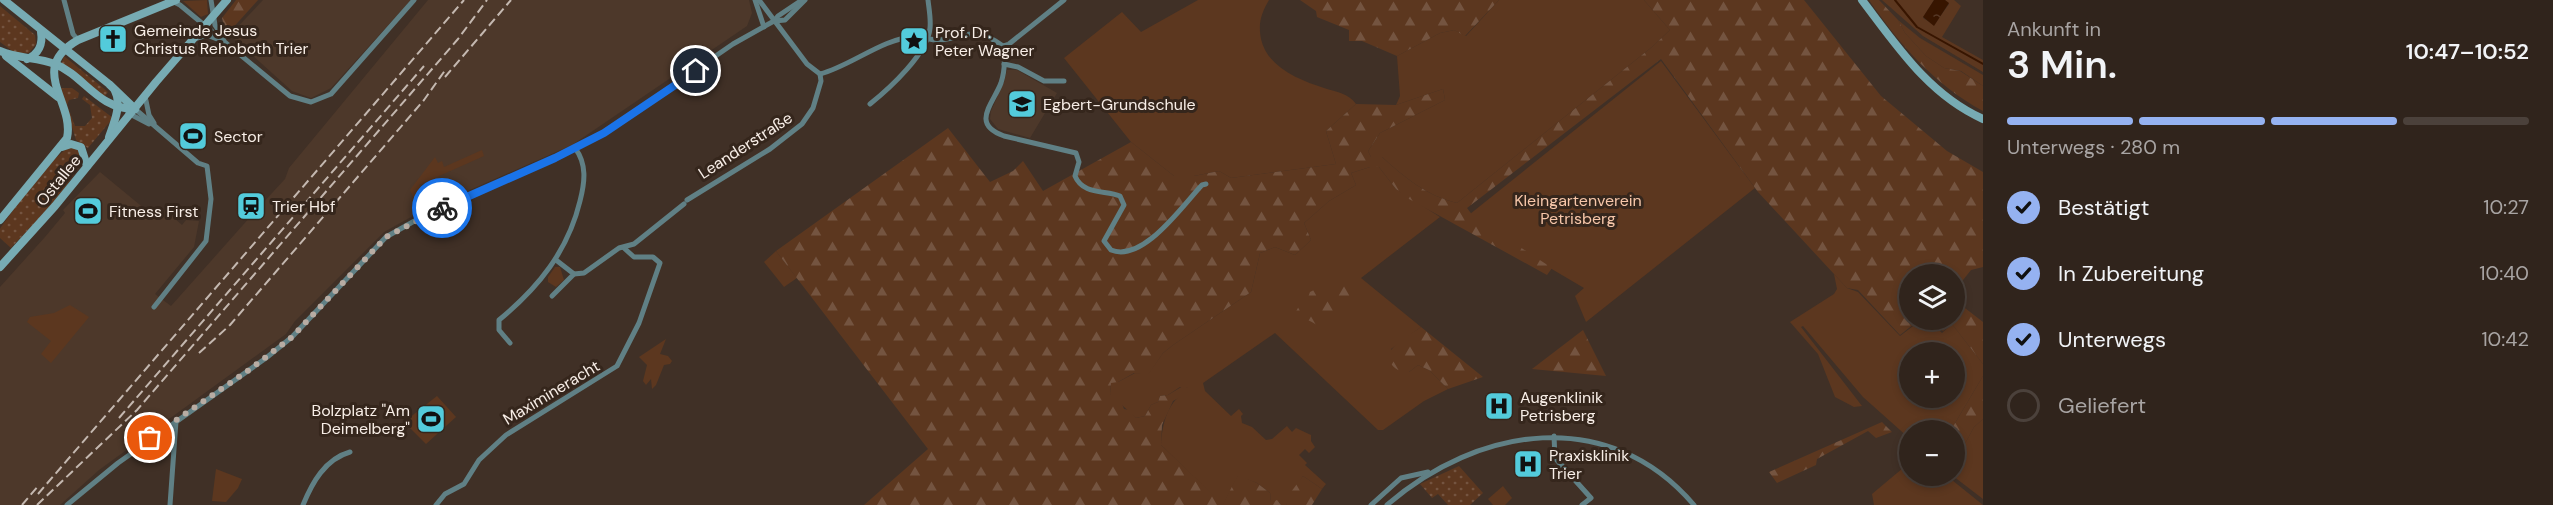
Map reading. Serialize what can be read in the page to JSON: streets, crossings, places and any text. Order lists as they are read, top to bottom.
{
  "streets": {
    "main road": ["Ostallee"],
    "street": ["Leanderstraße", "Maximineracht"]
  },
  "crossings": [
    ["Leanderstraße", "Maximineracht"]
  ],
  "parks": ["Kleingartenverein Petrisberg"],
  "places": {
    "church": ["Gemeinde Jesus Christus Rehoboth Trier"],
    "place": ["Prof. Dr. Peter Wagner"],
    "school or university": ["Egbert-Grundschule"],
    "sports": ["Sector", "Fitness First", "Bolzplatz \"Am Deimelberg\""],
    "station": ["Trier Hbf"],
    "hospital": ["Augenklinik Petrisberg", "Praxisklinik Trier"]
  },
  "page": {
    "heading": ["3 Min.", "Ankunft in", "10:47–10:52"],
    "bar": "Unterwegs · 280 m",
    "list": [
      ["Bestätigt", "10:27"],
      ["In Zubereitung", "10:40"],
      ["Unterwegs", "10:42"],
      "Geliefert"
    ],
    "map_buttons": ["+", "−"]
  }
}
